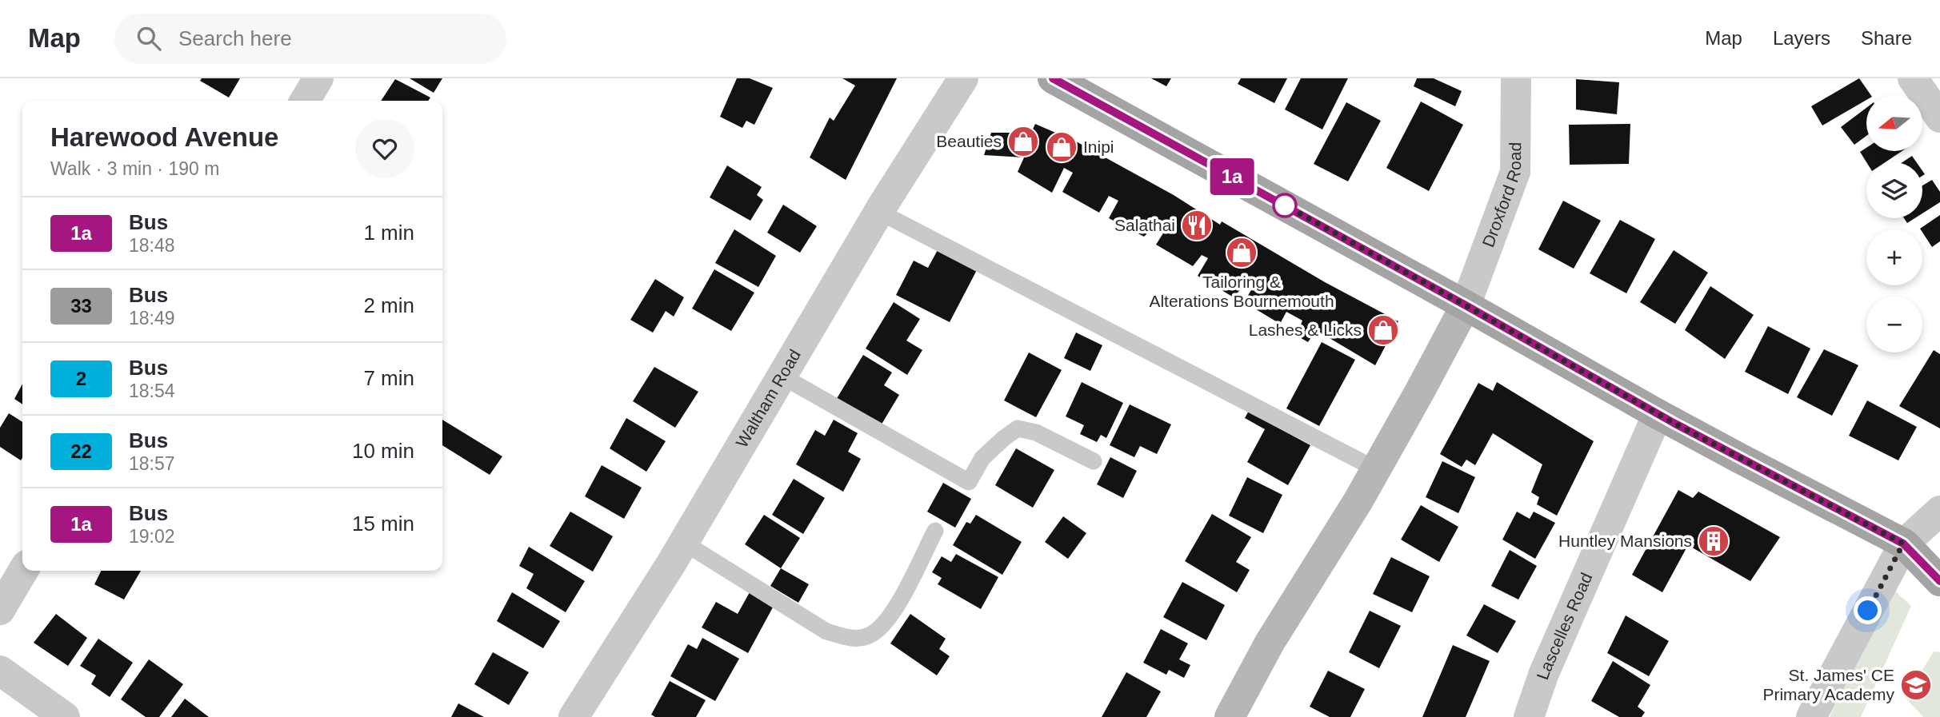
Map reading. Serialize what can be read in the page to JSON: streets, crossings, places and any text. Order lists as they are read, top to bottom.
{
  "streets": {
    "street": ["Droxford Road", "Waltham Road", "Lascelles Road"]
  },
  "places": {
    "shop": [
      "Beauties",
      "Inipi",
      "Tailoring & Alterations Bournemouth",
      "Lashes & Licks"
    ],
    "restaurant": ["Salathai"],
    "building": ["Huntley Mansions"],
    "school or university": ["St. James' CE Primary Academy"]
  },
  "lines": ["bus line 1a"],
  "north": "left",
  "page": {
    "header": "Map",
    "search": "Search here",
    "nav": ["Map", "Layers", "Share"],
    "on_map": "1a",
    "map_buttons": ["+", "−"],
    "heading": ["Harewood Avenue", "Walk · 3 min · 190 m"],
    "list": [
      {
        "mark": "1a",
        "name": "Bus",
        "note": "18:48",
        "value": "1 min"
      },
      {
        "mark": "33",
        "name": "Bus",
        "note": "18:49",
        "value": "2 min"
      },
      {
        "mark": "2",
        "name": "Bus",
        "note": "18:54",
        "value": "7 min"
      },
      {
        "mark": "22",
        "name": "Bus",
        "note": "18:57",
        "value": "10 min"
      },
      {
        "mark": "1a",
        "name": "Bus",
        "note": "19:02",
        "value": "15 min"
      }
    ]
  }
}
